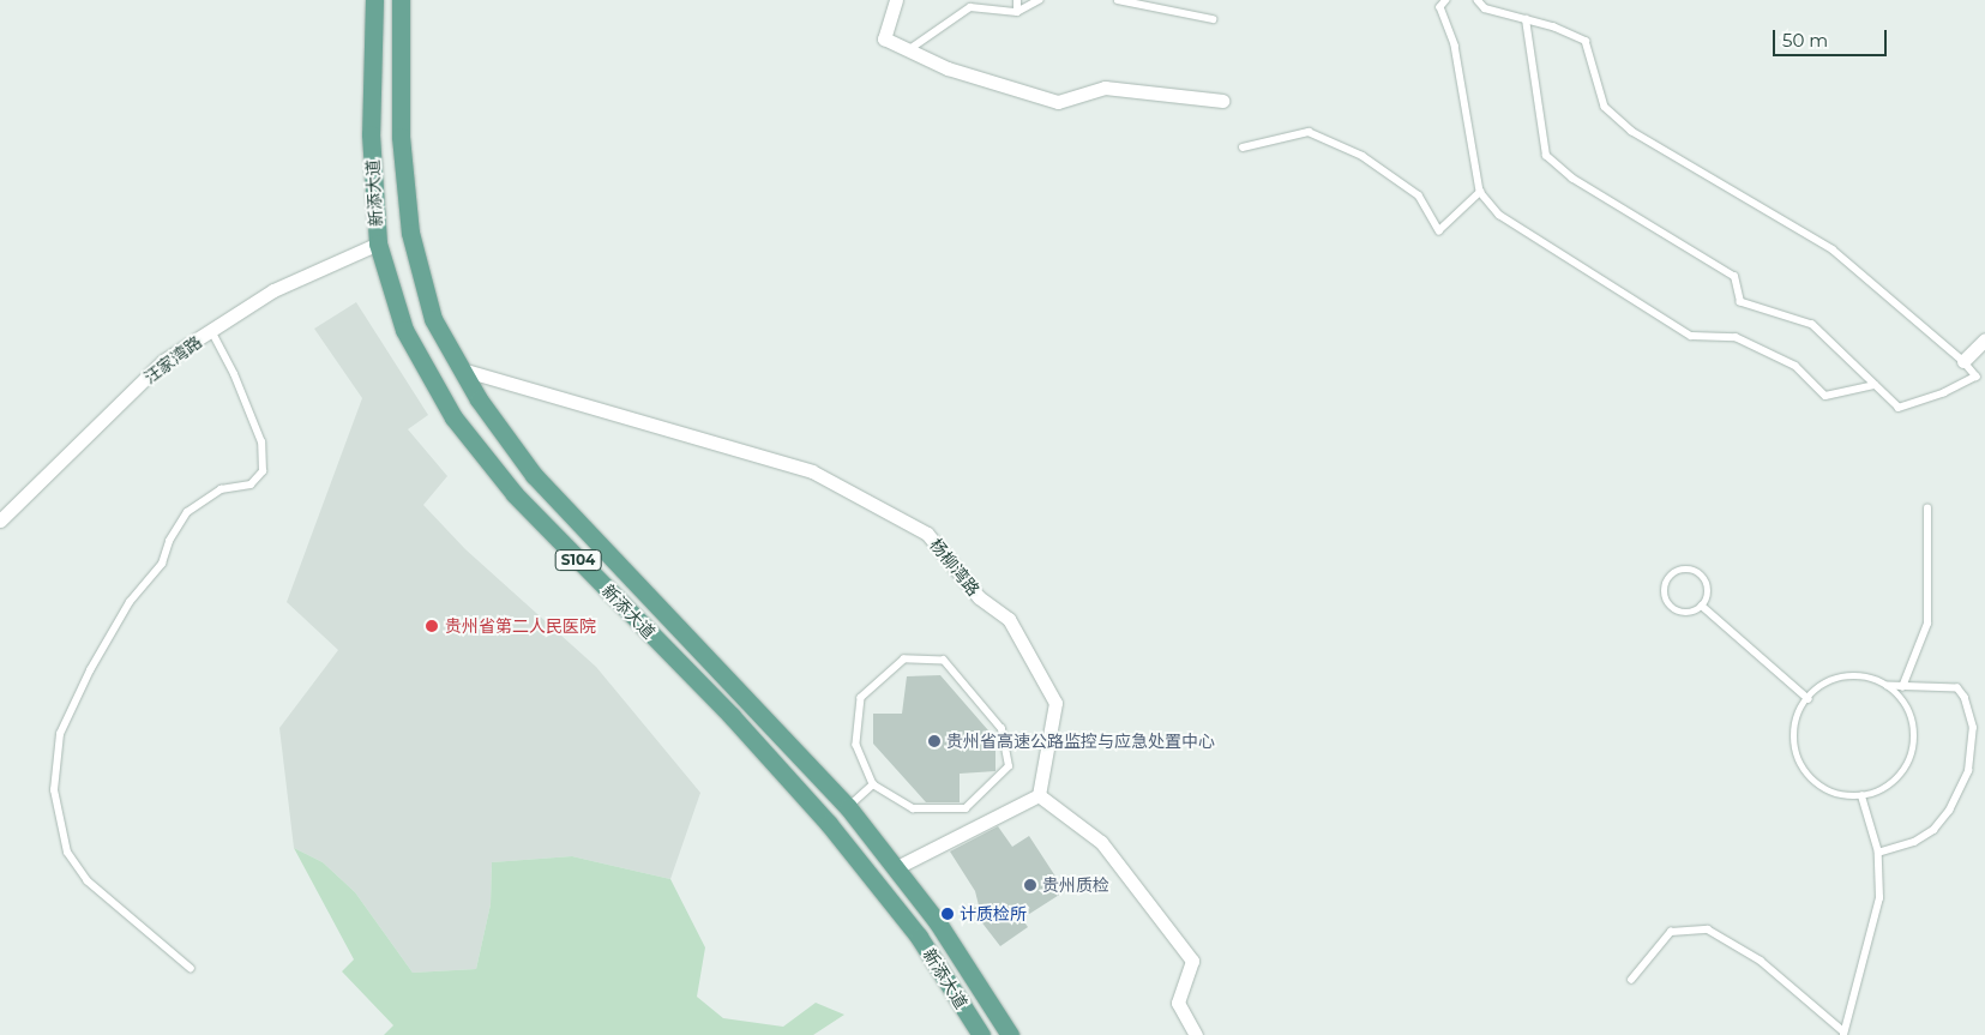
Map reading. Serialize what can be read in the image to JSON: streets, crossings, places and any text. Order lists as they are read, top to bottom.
{
  "streets": {
    "main road": ["新添大道", "S104"],
    "street": ["汪家湾路", "杨柳湾路"]
  },
  "crossings": [
    ["新添大道", "汪家湾路"],
    ["新添大道", "杨柳湾路"]
  ],
  "places": [
    "贵州省第二人民医院",
    "贵州省高速公路监控与应急处置中心",
    "贵州质检",
    "计质检所"
  ],
  "scale_bar": "50 m"
}
